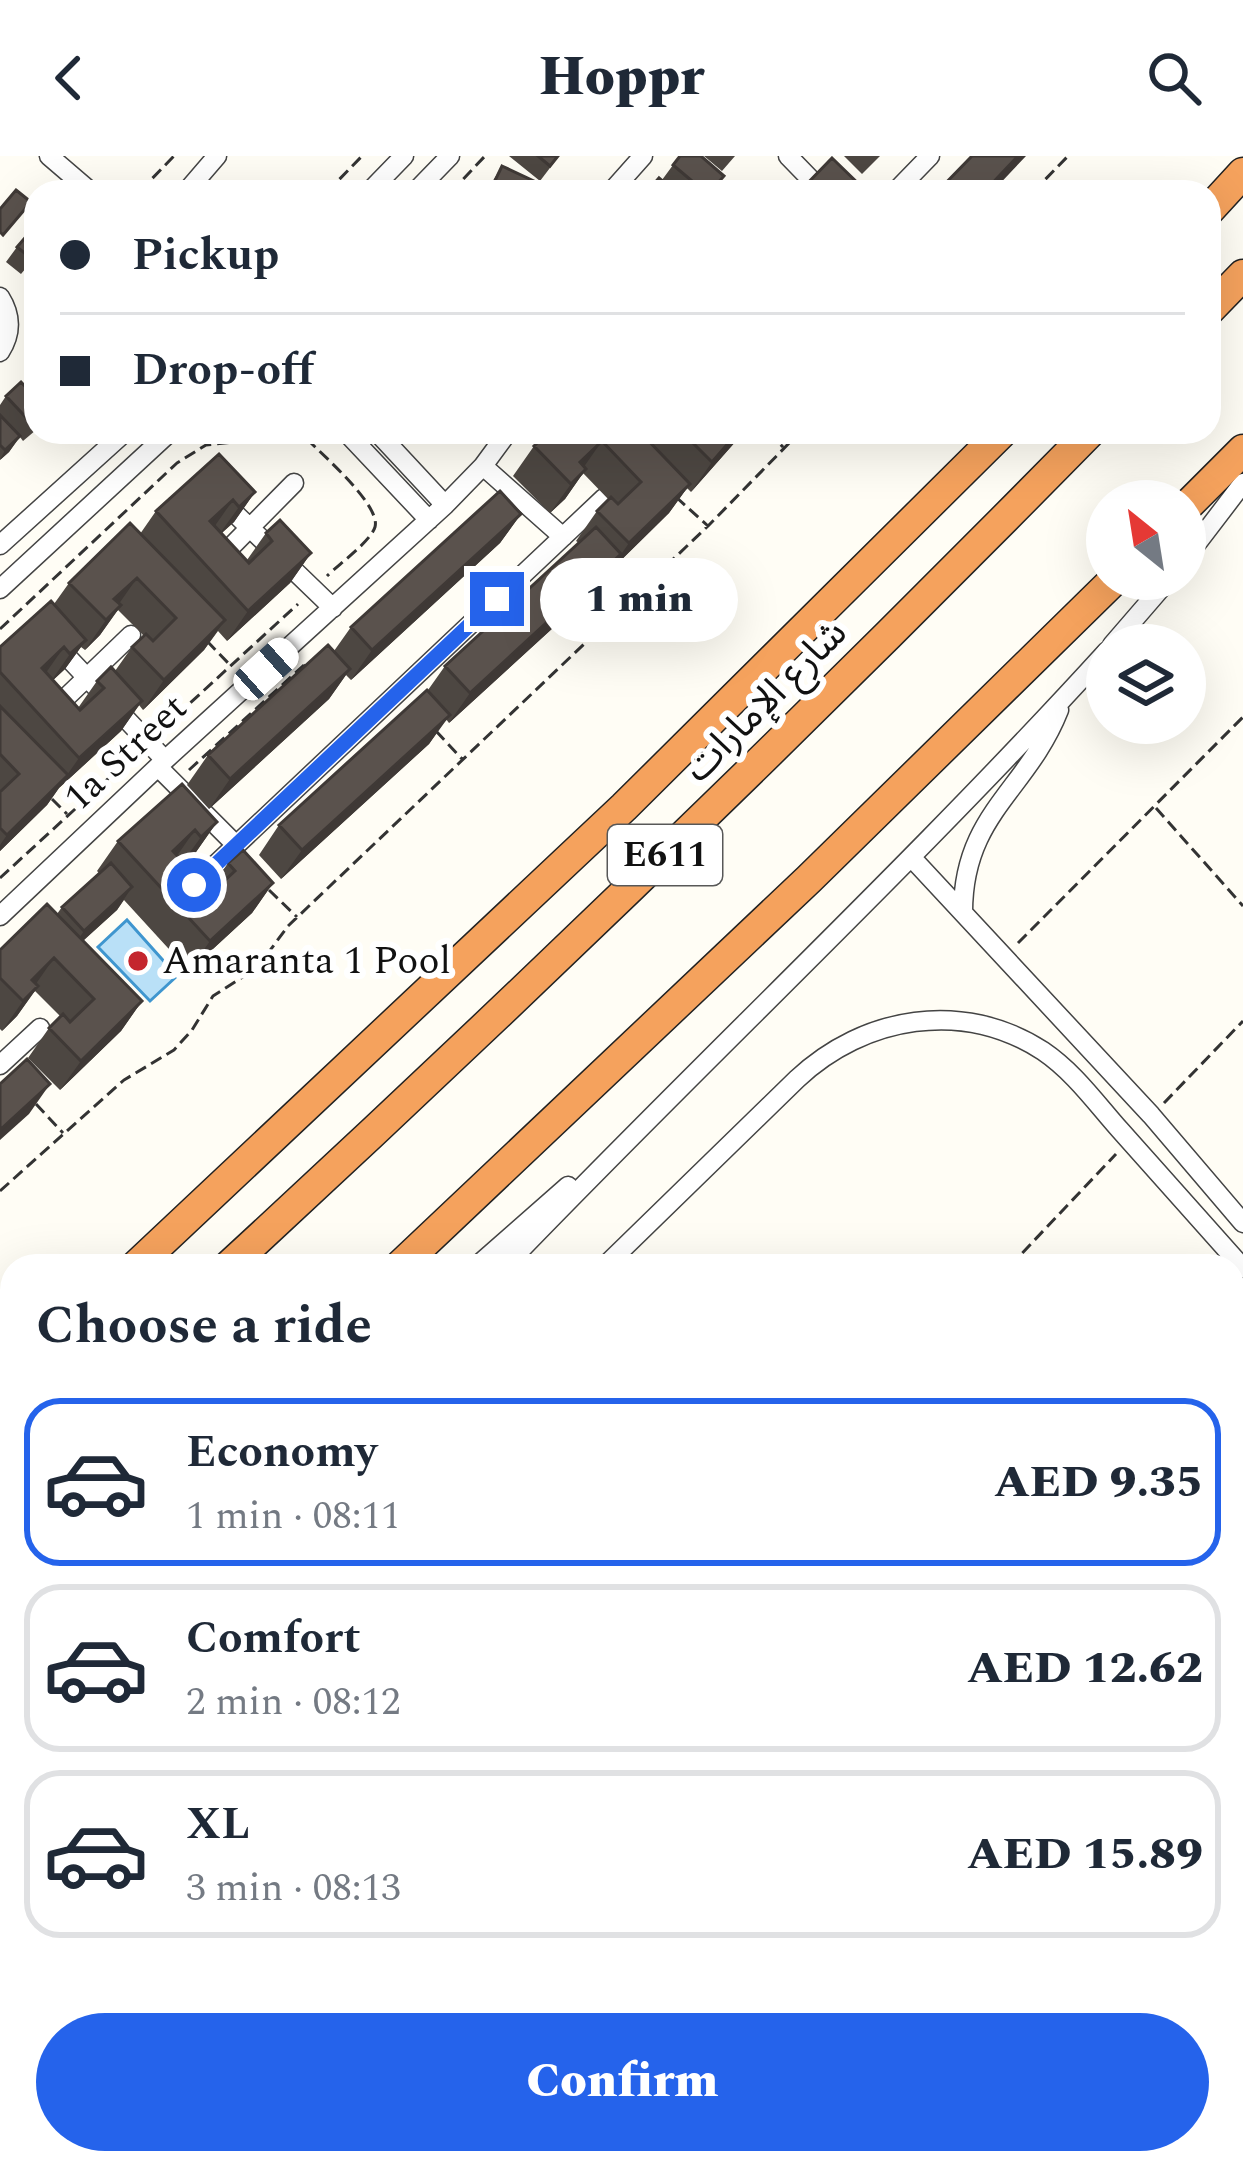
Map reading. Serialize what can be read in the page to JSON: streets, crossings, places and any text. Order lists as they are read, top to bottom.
{
  "streets": {
    "highway": ["شارع الإمارات", "E611"],
    "street": ["1a Street"]
  },
  "places": ["Amaranta 1 Pool"],
  "north": "top left",
  "page": {
    "header": "Hoppr",
    "banner": ["Pickup", "Drop-off"],
    "bubble": "1 min",
    "heading": "Choose a ride",
    "list": [
      {
        "name": "Economy",
        "note": "1 min · 08:11",
        "value": "AED 9.35"
      },
      {
        "name": "Comfort",
        "note": "2 min · 08:12",
        "value": "AED 12.62"
      },
      {
        "name": "XL",
        "note": "3 min · 08:13",
        "value": "AED 15.89"
      }
    ],
    "buttons": "Confirm"
  }
}
